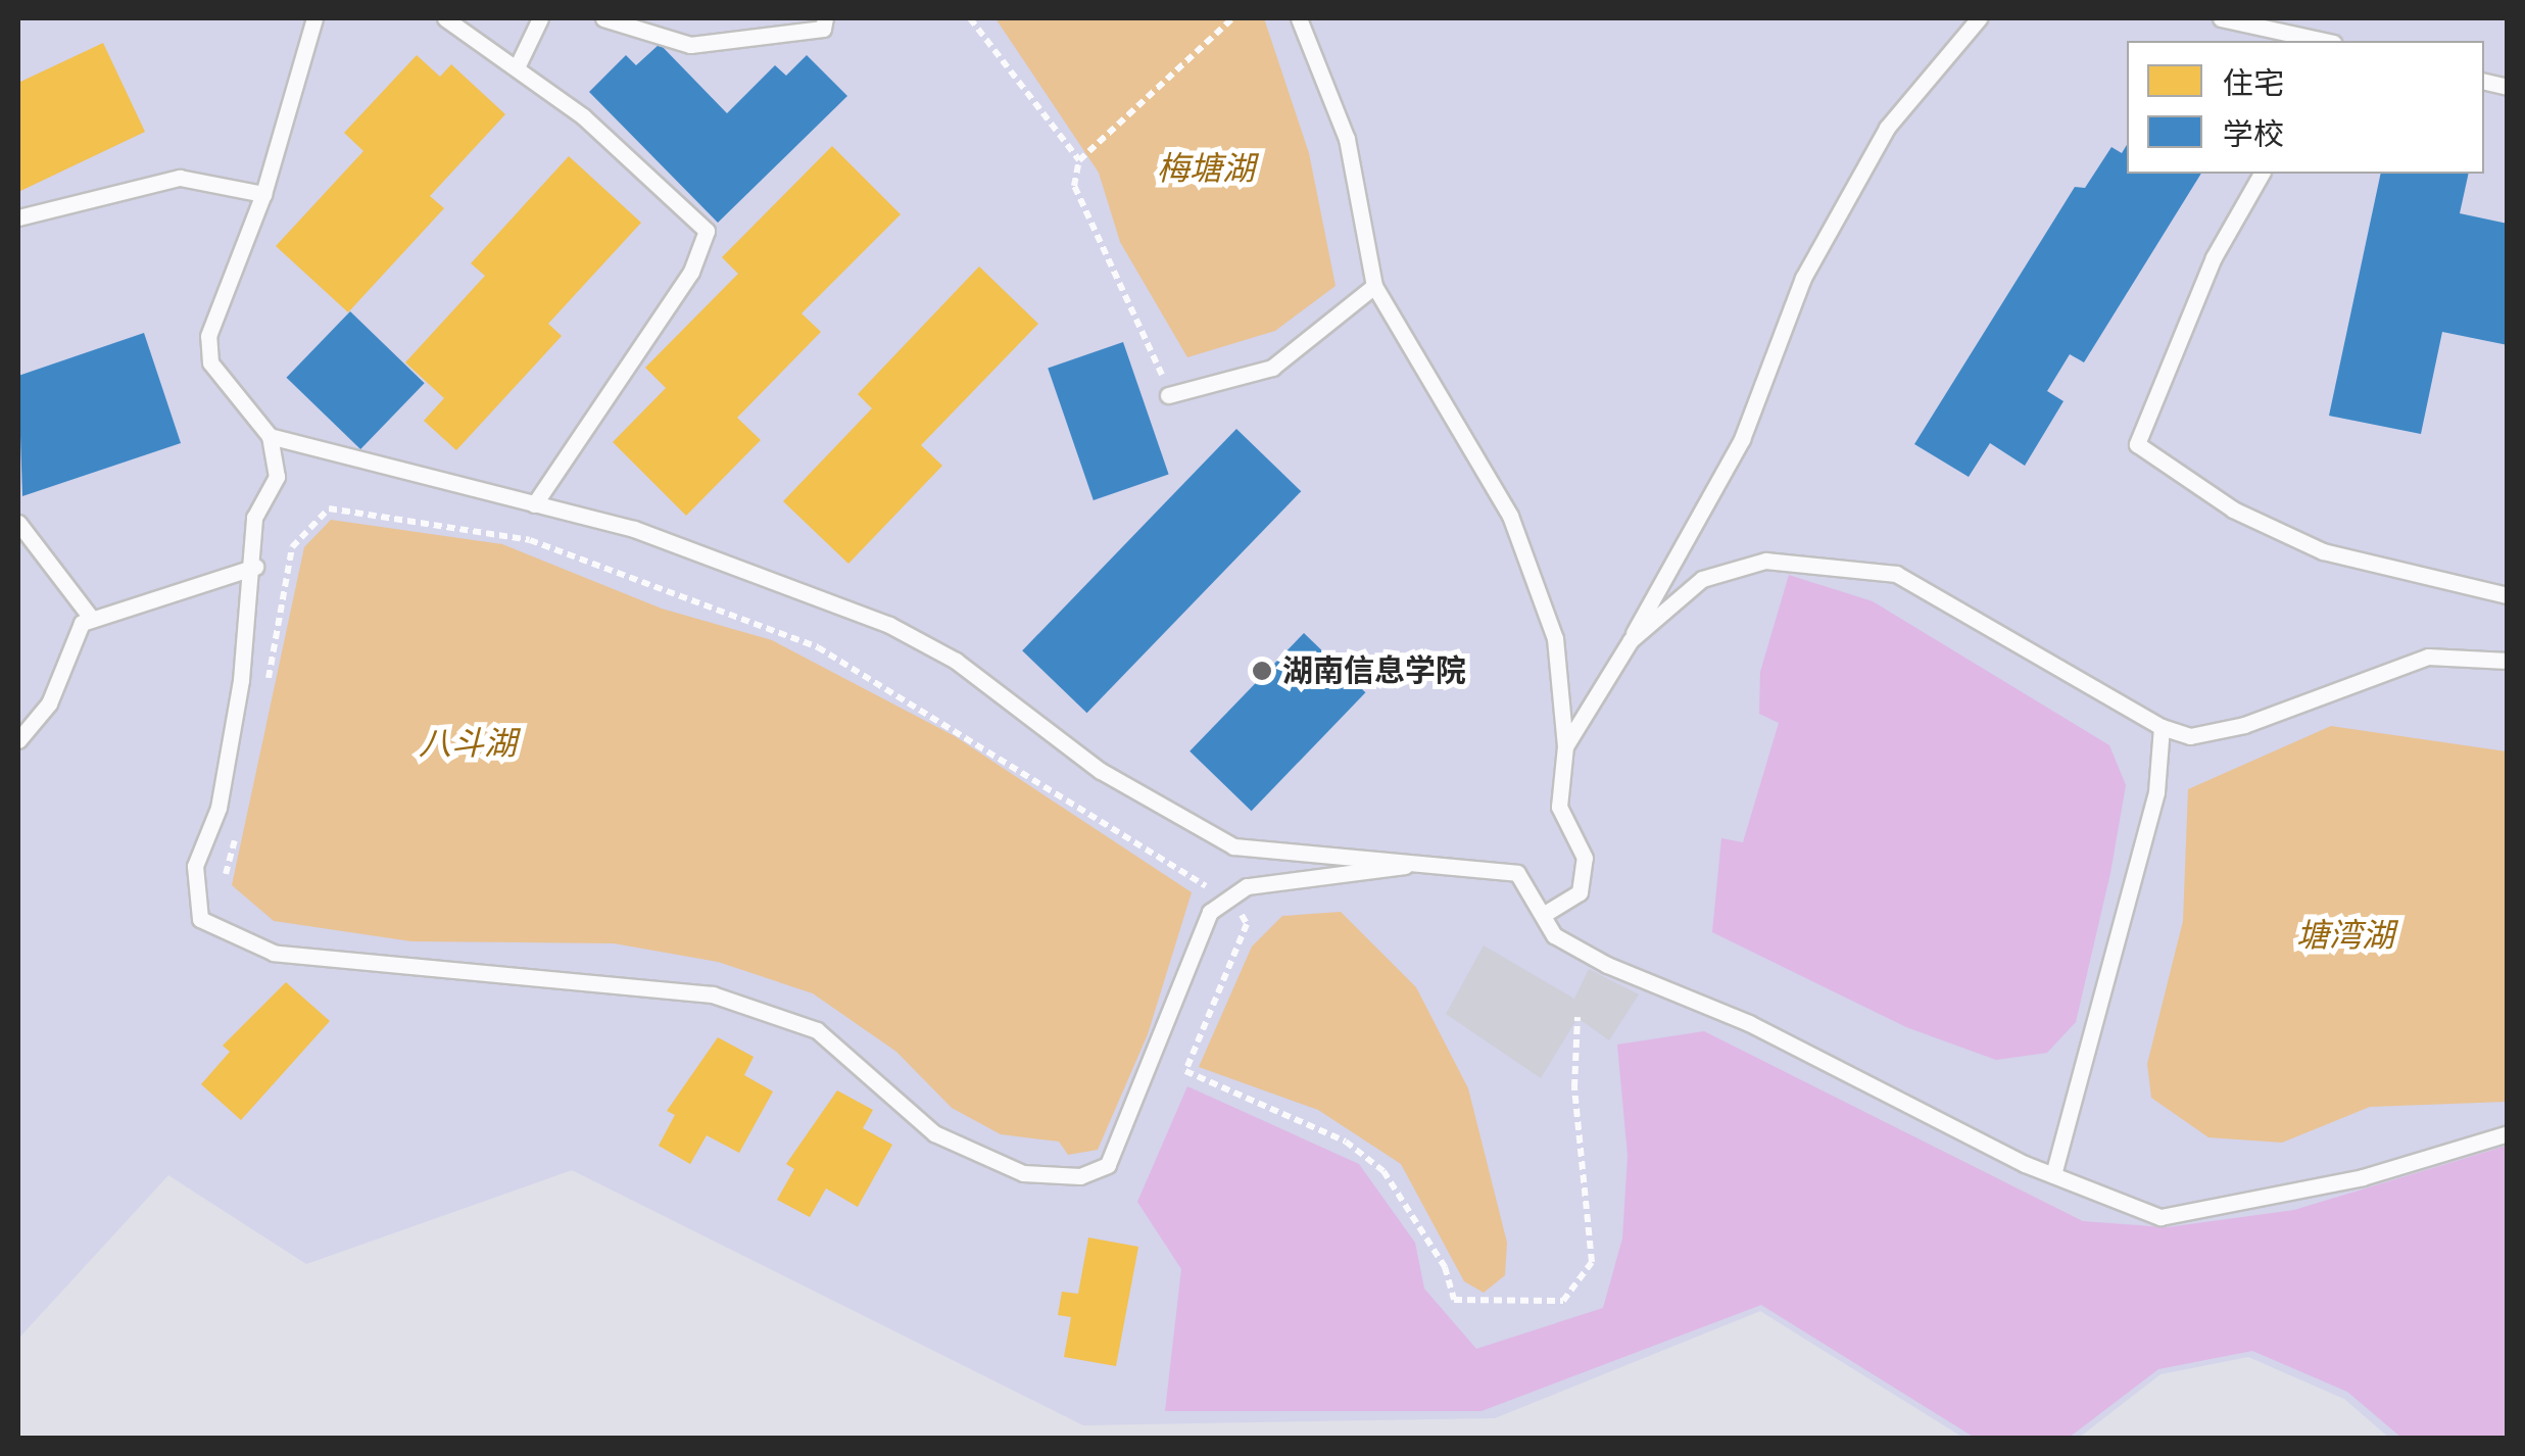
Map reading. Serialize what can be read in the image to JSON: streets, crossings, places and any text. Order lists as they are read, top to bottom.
{
  "water": ["梅塘湖", "八斗湖", "塘湾湖"],
  "places": ["湖南信息学院"],
  "legend": ["住宅", "学校"]
}
